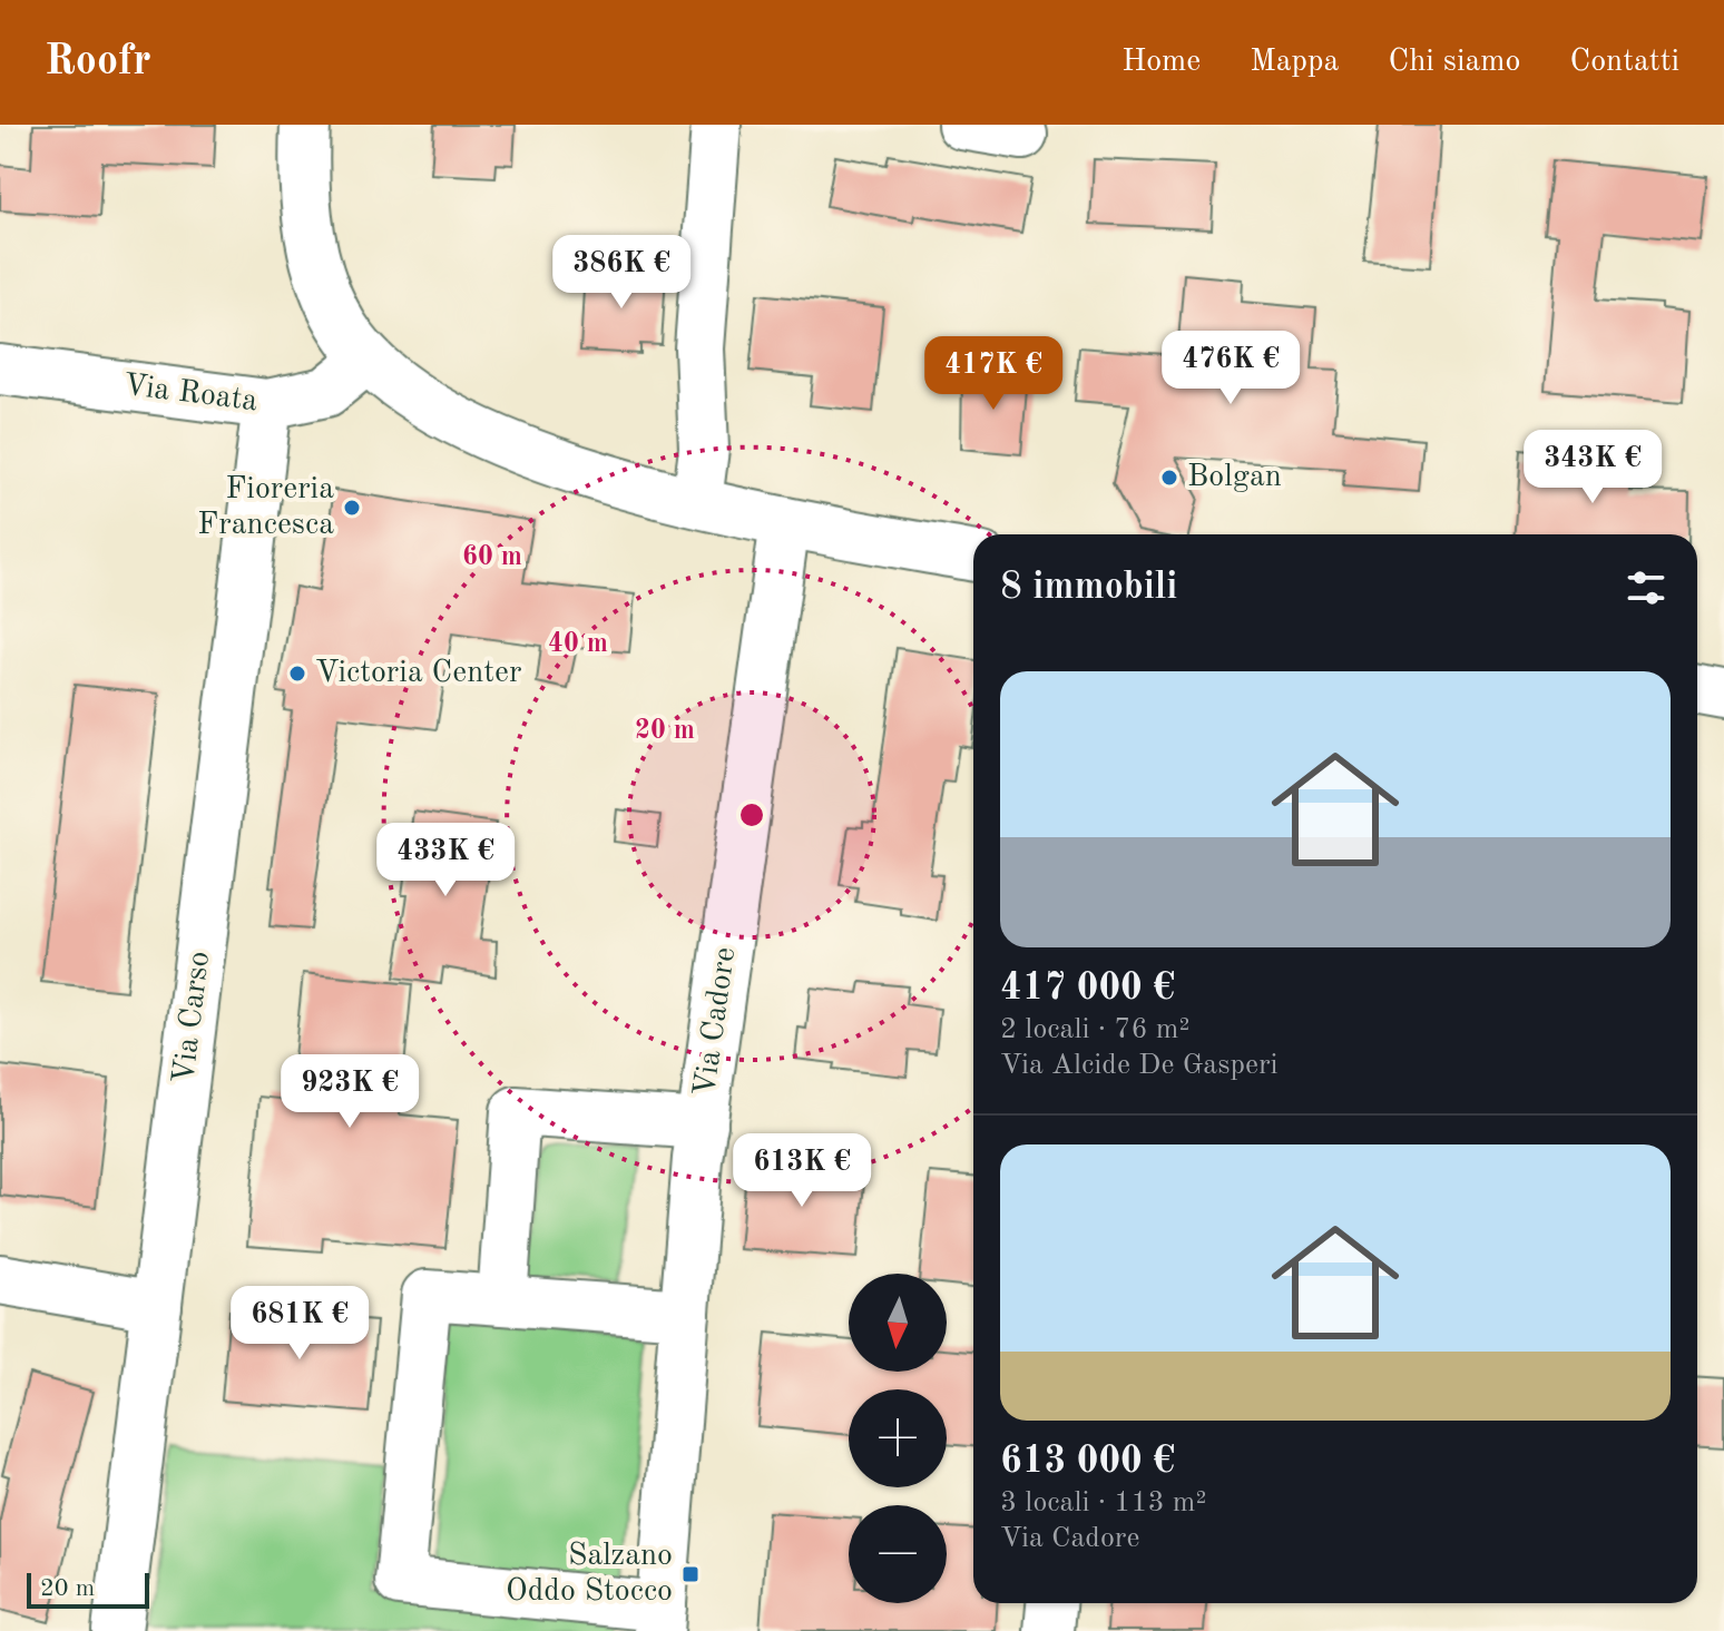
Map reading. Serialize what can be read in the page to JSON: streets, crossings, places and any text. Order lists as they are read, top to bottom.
{
  "streets": {
    "street": ["Via Roata", "Via Carso", "Via Cadore"]
  },
  "crossings": [
    ["Via Roata", "Via Carso"]
  ],
  "places": {
    "other": ["Bolgan", "Fioreria Francesca", "Victoria Center"],
    "transit": ["Salzano Oddo Stocco"]
  },
  "scale_bar": "20 m",
  "north": "bottom",
  "page": {
    "header": "Roofr",
    "nav": [
      "Home",
      "Mappa",
      "Chi siamo",
      "Contatti"
    ],
    "price": [
      "386K €",
      "476K €",
      "417K €",
      "343K €",
      "433K €",
      "923K €",
      "613K €",
      "681K €"
    ],
    "heading": "8 immobili",
    "list": [
      {
        "name": "417 000 €",
        "note": "2 locali · 76 m² · Via Alcide De Gasperi"
      },
      {
        "name": "613 000 €",
        "note": "3 locali · 113 m² · Via Cadore"
      }
    ],
    "map_buttons": ["+", "−"],
    "scale": "20 m"
  },
  "rings": ["60 m", "40 m", "20 m"]
}
